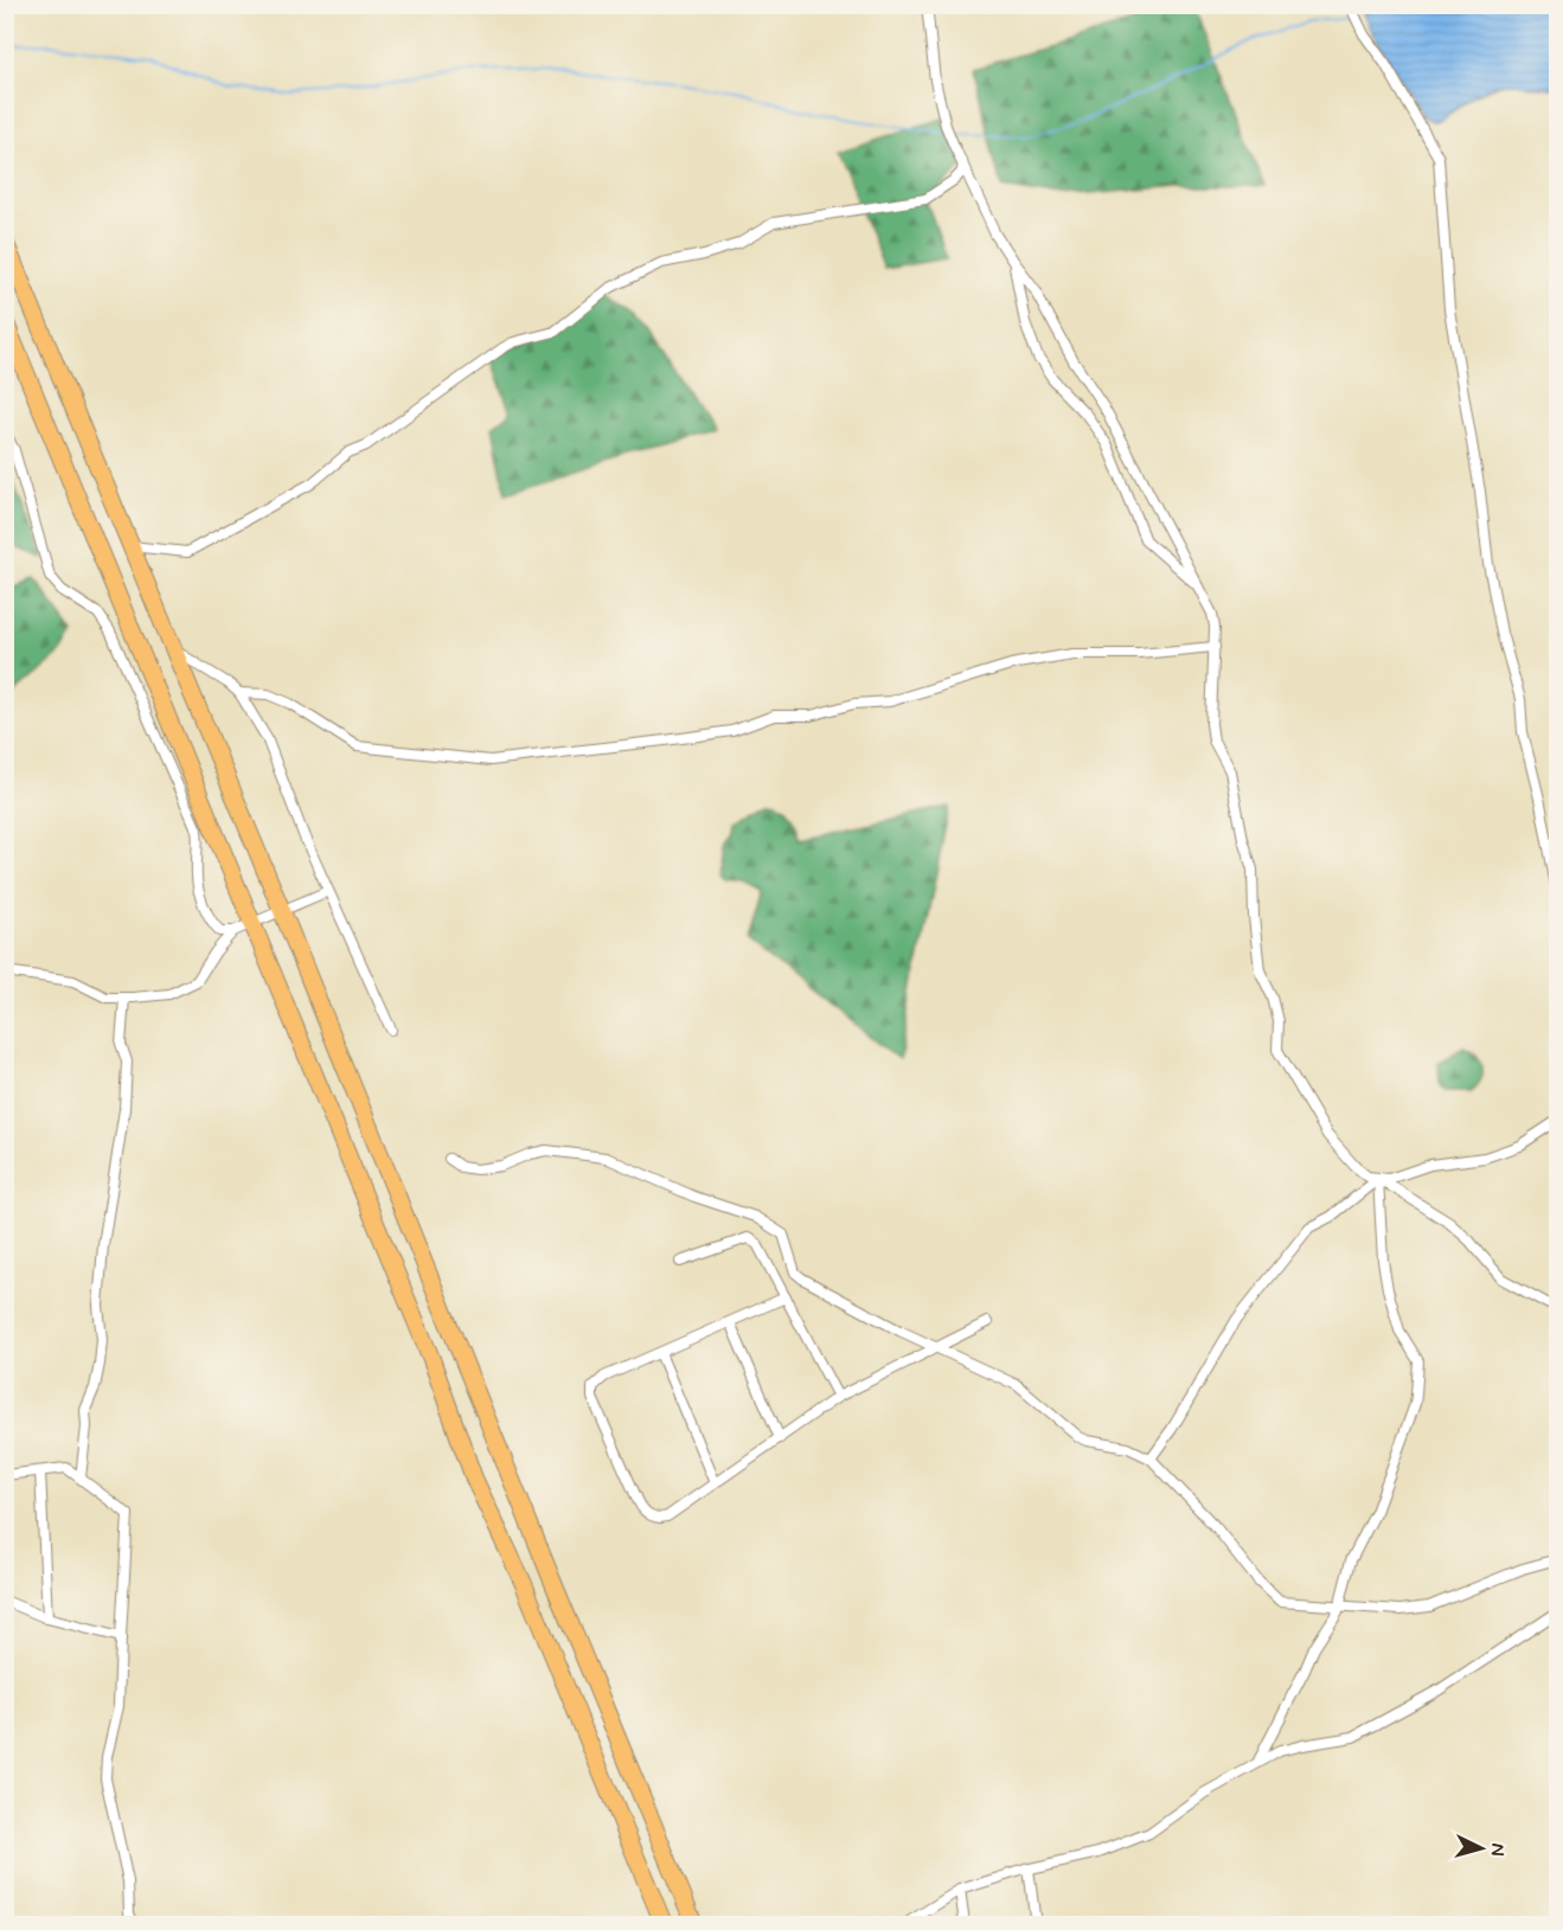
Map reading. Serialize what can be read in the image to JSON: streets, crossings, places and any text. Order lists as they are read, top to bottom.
{
  "north": "right"
}
